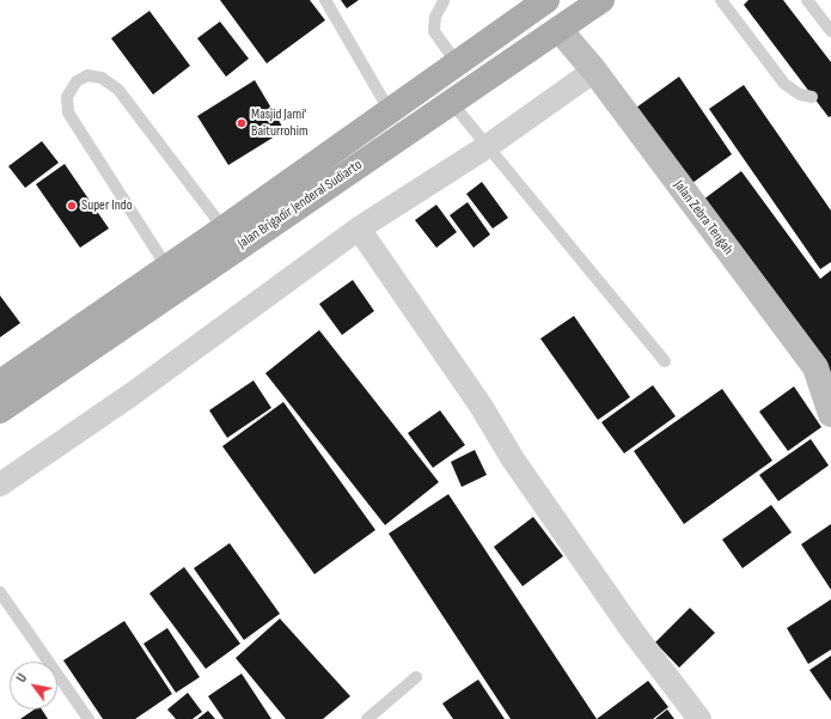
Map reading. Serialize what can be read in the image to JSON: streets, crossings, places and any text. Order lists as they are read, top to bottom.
{
  "streets": {
    "main road": ["Jalan Brigadir Jenderal Sudiarto"],
    "street": ["Jalan Zebra Tengah"]
  },
  "crossings": [
    ["Jalan Brigadir Jenderal Sudiarto", "Jalan Zebra Tengah"]
  ],
  "places": ["Masjid Jami' Baiturrohim", "Super Indo"],
  "north": "top left"
}
